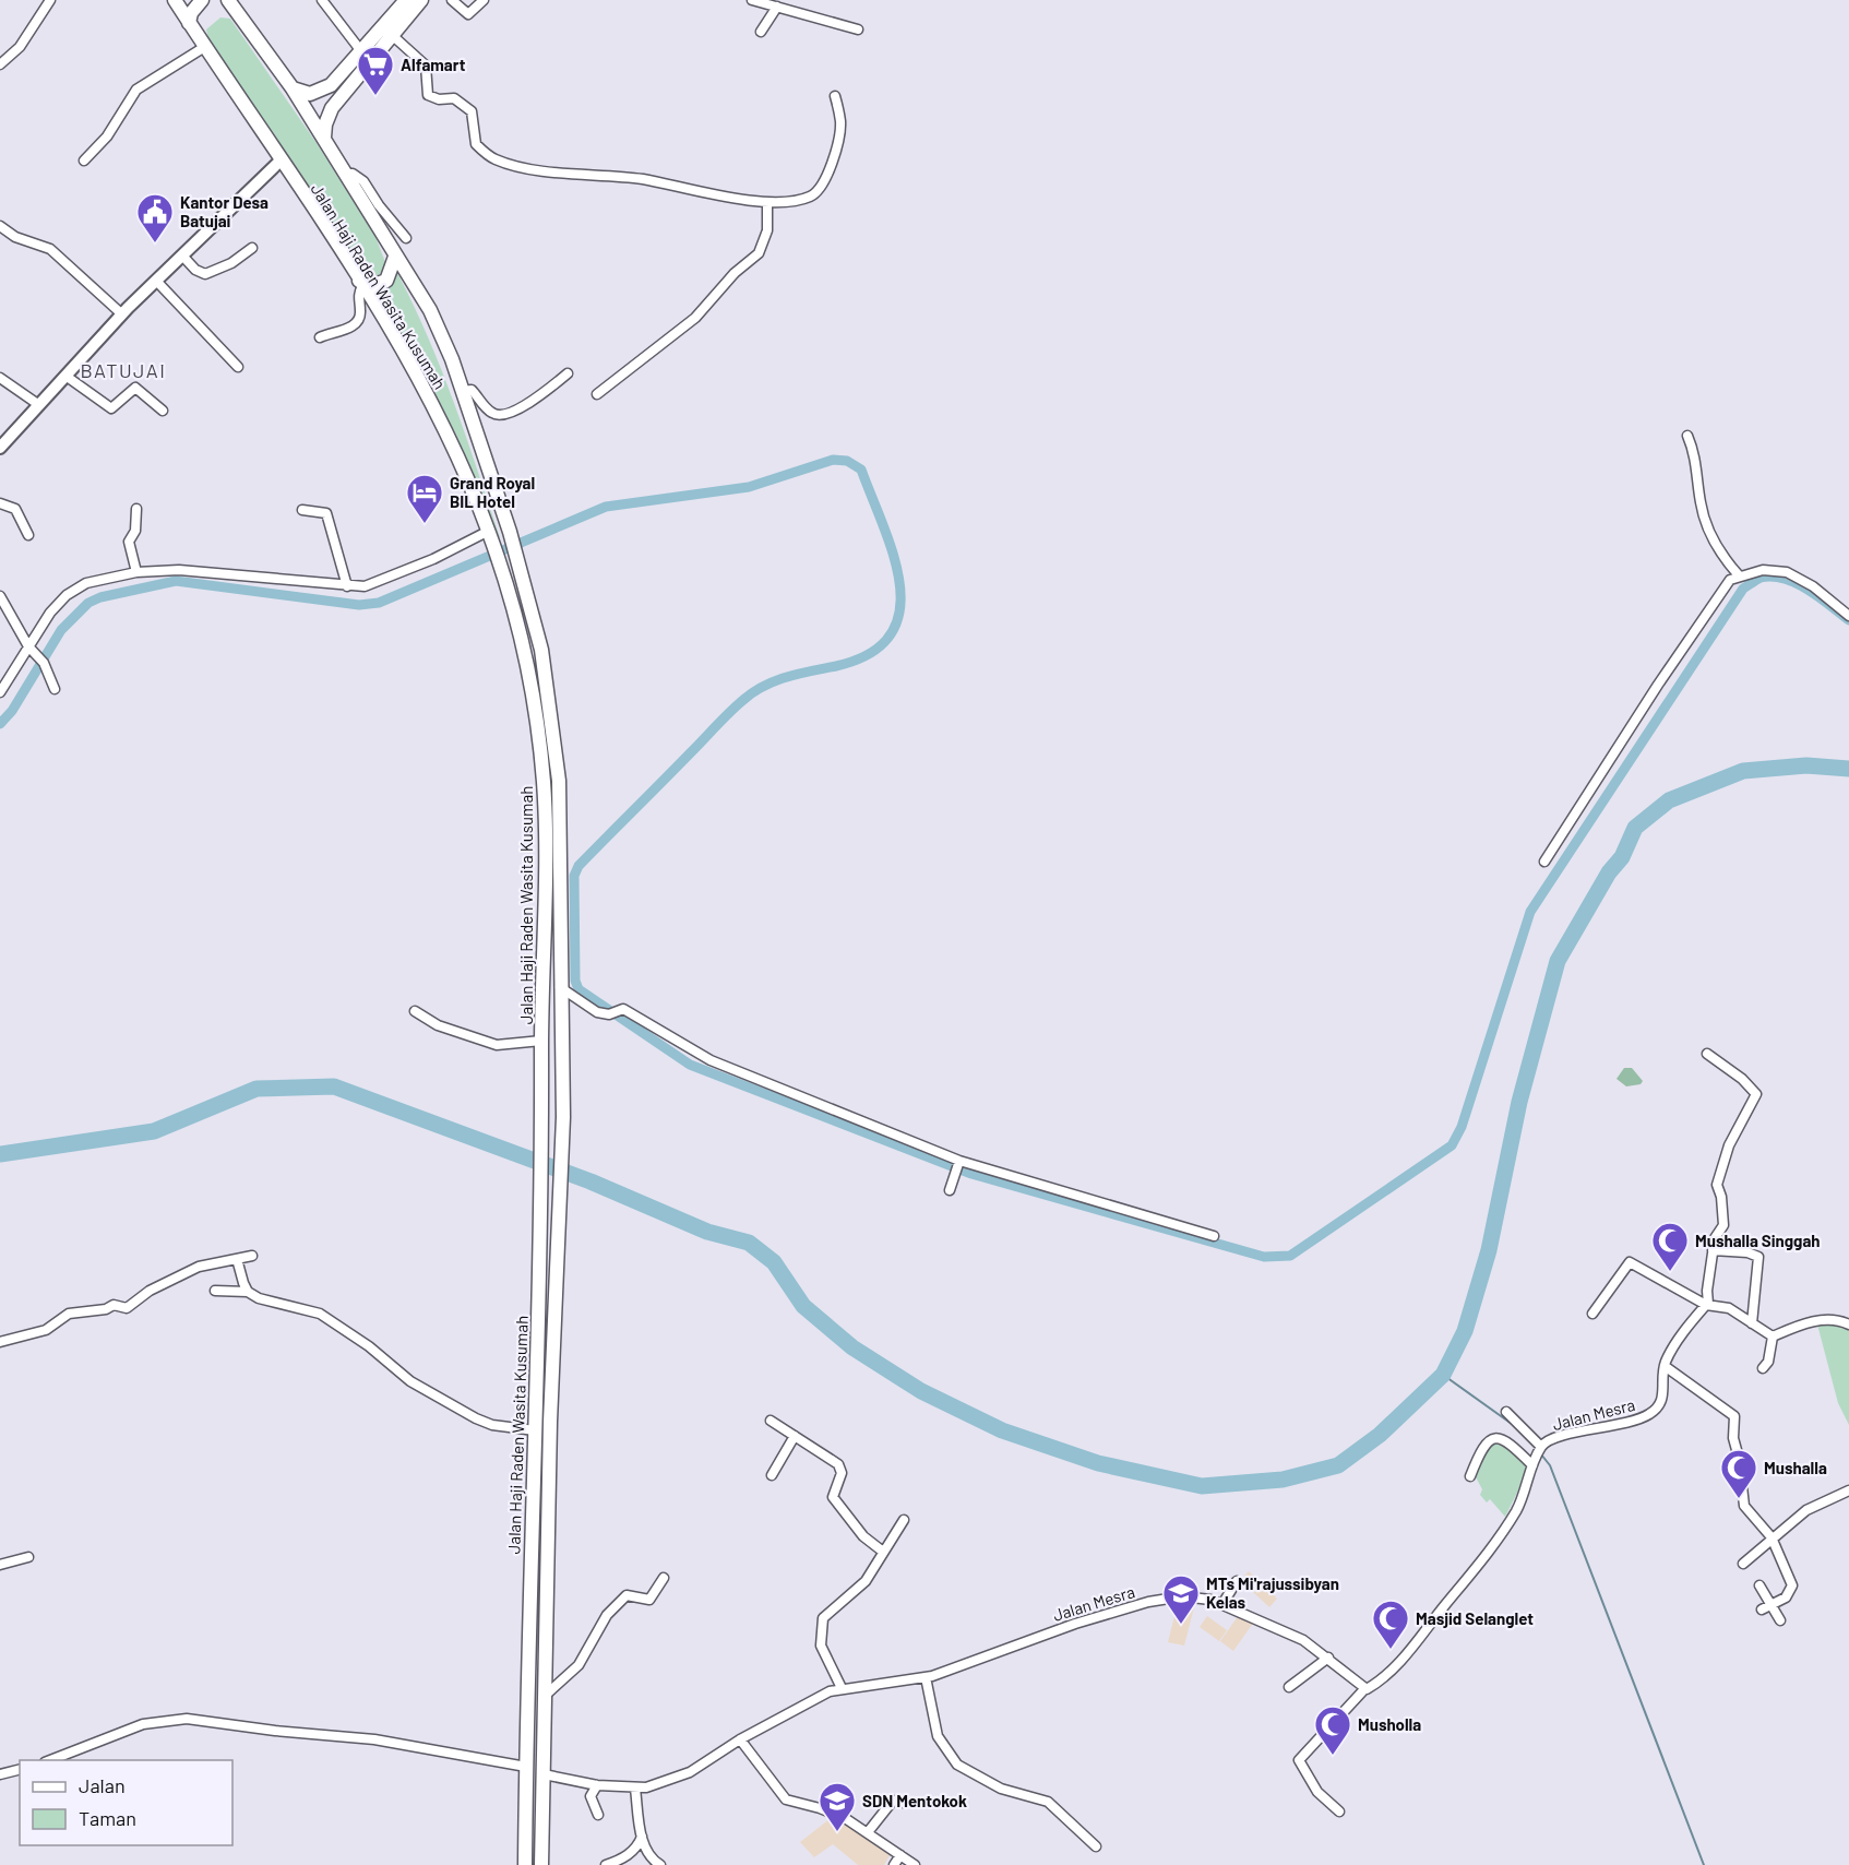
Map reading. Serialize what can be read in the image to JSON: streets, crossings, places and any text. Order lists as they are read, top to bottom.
{
  "streets": {
    "highway": ["Jalan Haji Raden Wasita Kusumah"],
    "street": ["Jalan Mesra"]
  },
  "crossings": [
    ["Jalan Haji Raden Wasita Kusumah", "Jalan Mesra"]
  ],
  "districts": ["BATUJAI"],
  "places": {
    "supermarket": ["Alfamart"],
    "public building": ["Kantor Desa Batujai"],
    "hotel": ["Grand Royal BIL Hotel"],
    "mosque": [
      "Mushalla Singgah",
      "Mushalla",
      "Masjid Selanglet",
      "Musholla"
    ],
    "school or university": ["MTs Mi'rajussibyan Kelas", "SDN Mentokok"]
  },
  "legend": ["Jalan", "Taman"]
}
